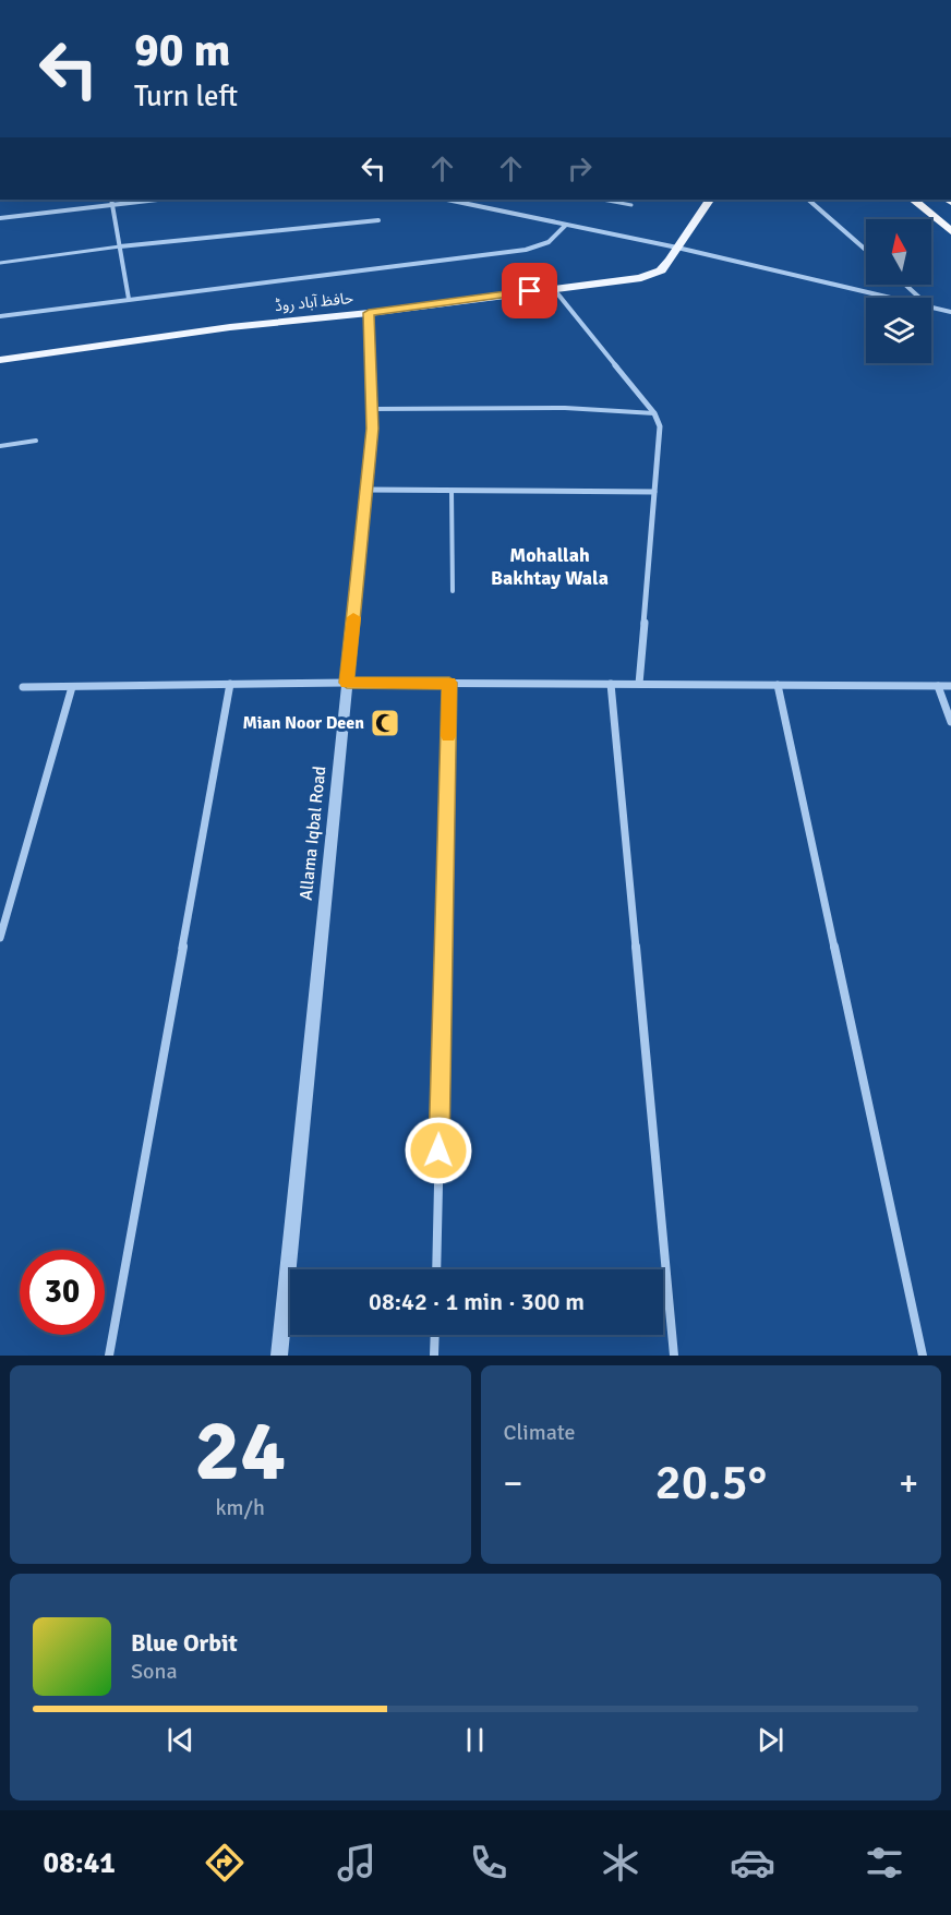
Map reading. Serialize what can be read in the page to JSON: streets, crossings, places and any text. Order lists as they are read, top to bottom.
{
  "streets": {
    "main road": ["حافظ آباد روڈ"],
    "street": ["Allama Iqbal Road"]
  },
  "crossings": [
    ["حافظ آباد روڈ", "Allama Iqbal Road"]
  ],
  "districts": ["Mohallah Bakhtay Wala"],
  "places": {
    "mosque": ["Mian Noor Deen"]
  },
  "north": "top",
  "page": {
    "turn": ["90 m", "Turn left"],
    "limit": "30",
    "trip": "08:42 · 1 min · 300 m",
    "tile": [
      ["24", "km/h"],
      "Climate"
    ],
    "heat": ["−", "20.5°", "+"],
    "song": ["Blue Orbit", "Sona"],
    "tabs": "08:41"
  }
}
